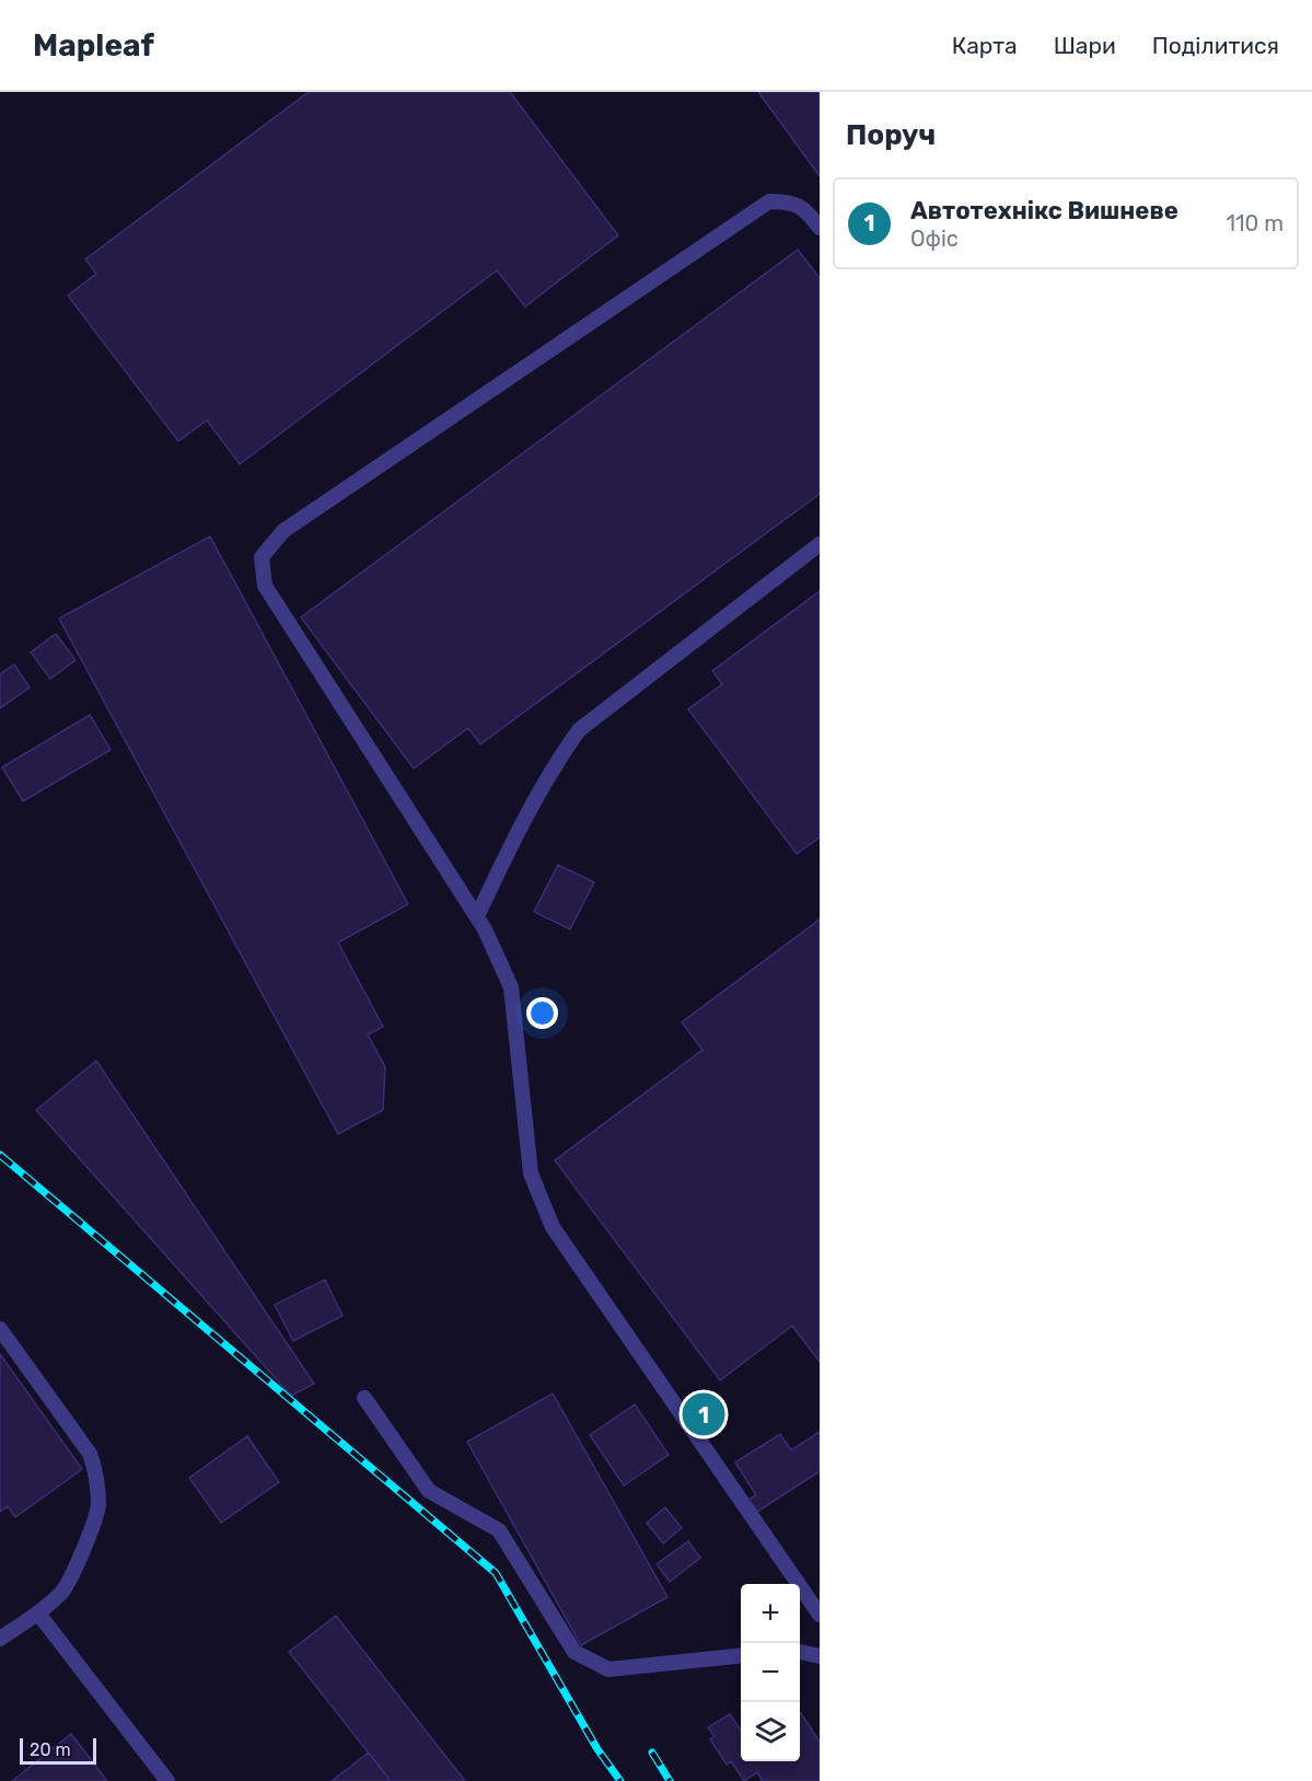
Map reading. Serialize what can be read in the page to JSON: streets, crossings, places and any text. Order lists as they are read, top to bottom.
{
  "scale_bar": "20 m",
  "page": {
    "header": "Mapleaf",
    "nav": ["Карта", "Шари", "Поділитися"],
    "heading": "Поруч",
    "list": [
      {
        "mark": "1",
        "name": "Автотехнікс Вишневе",
        "note": "Офіс",
        "value": "110 m"
      }
    ],
    "pins": "1",
    "map_buttons": ["+", "−"],
    "scale": "20 m"
  }
}
